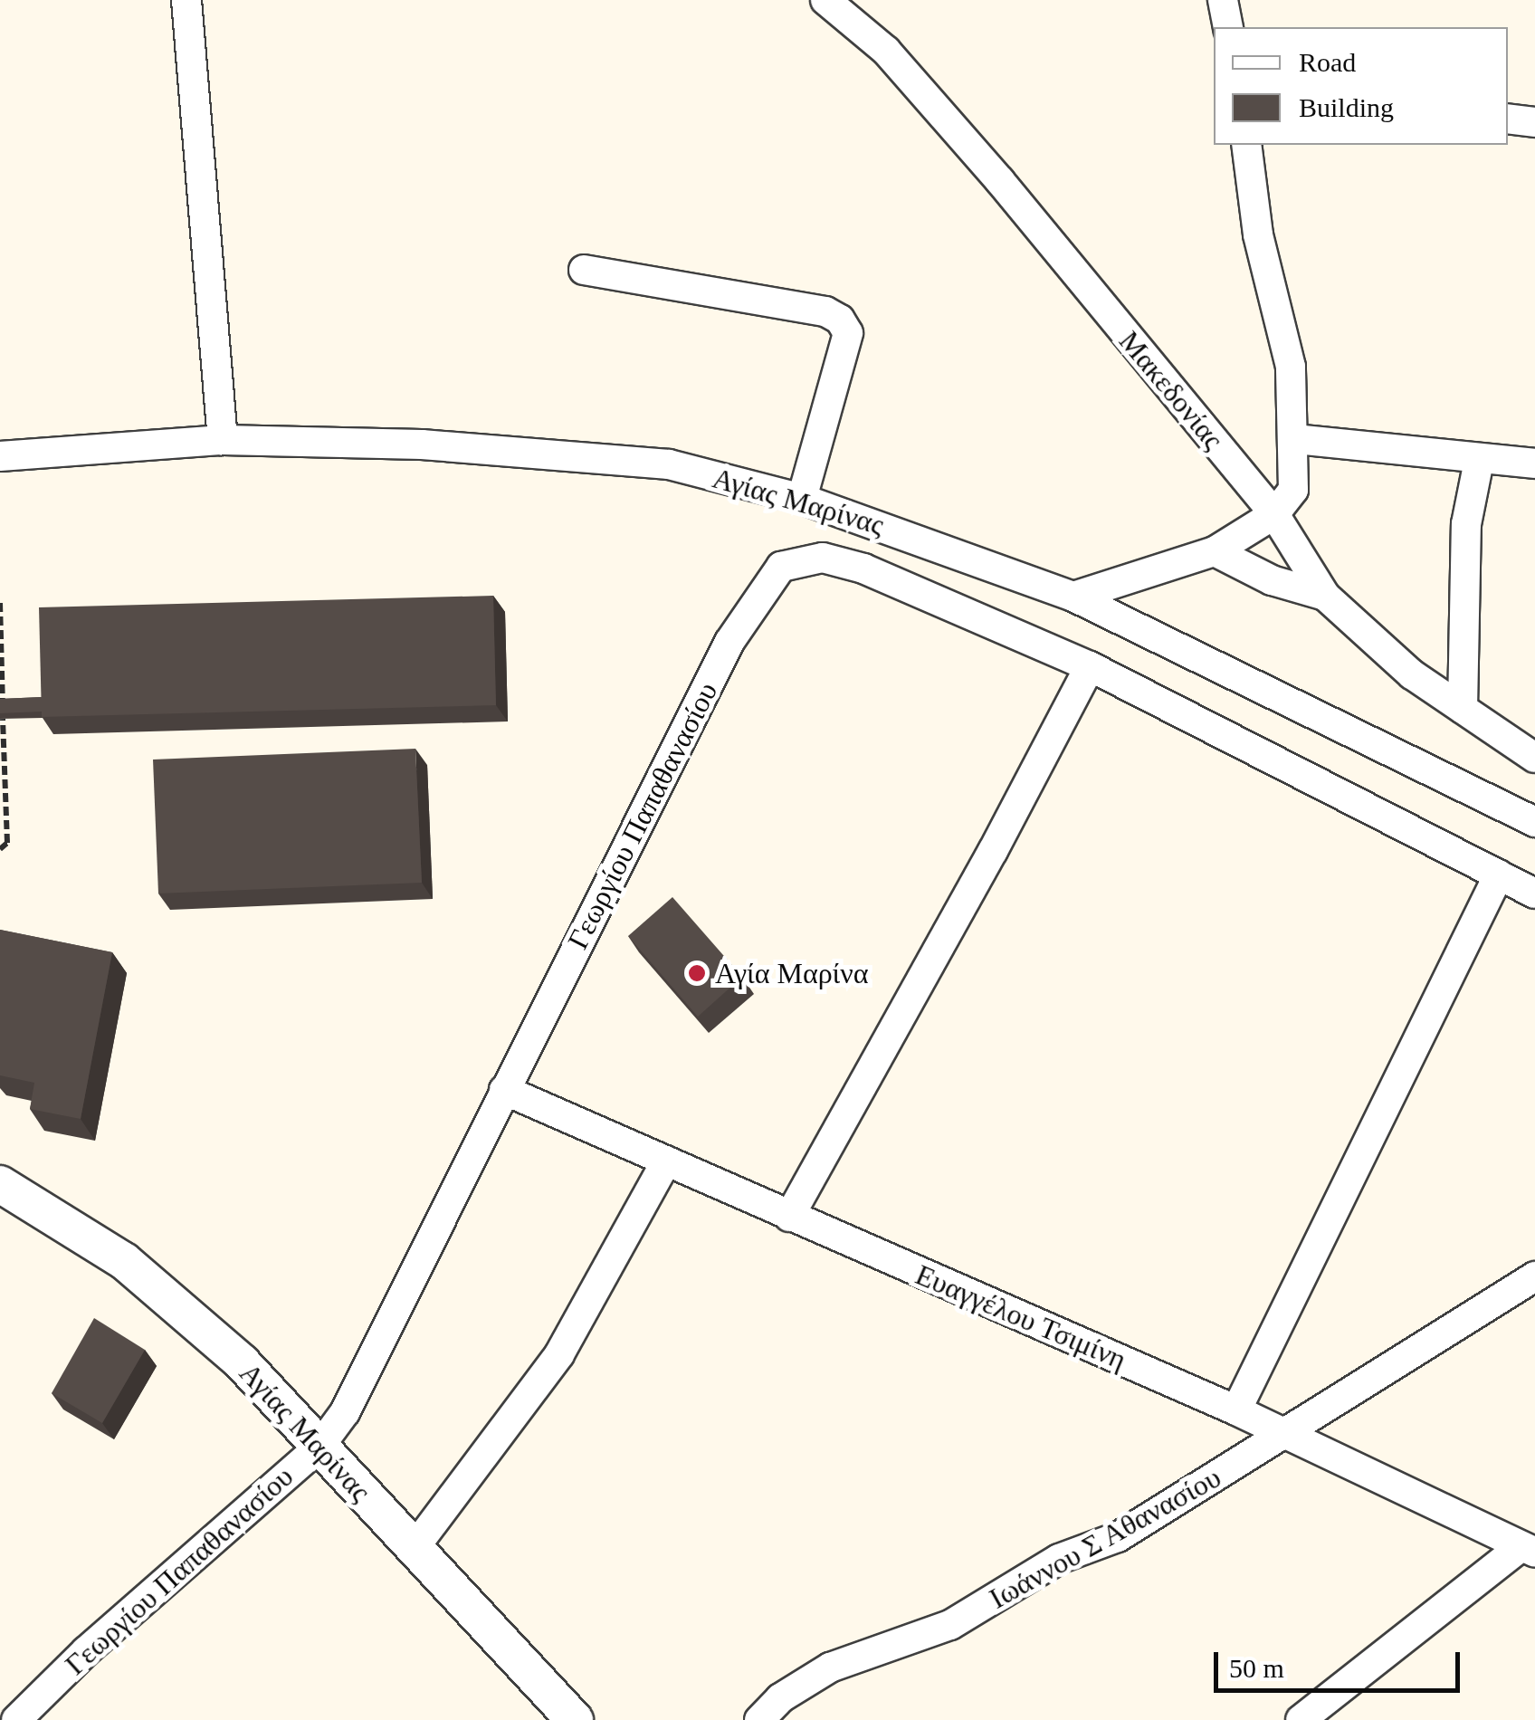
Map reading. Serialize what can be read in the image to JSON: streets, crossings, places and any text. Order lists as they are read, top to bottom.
{
  "streets": {
    "street": [
      "Μακεδονίας",
      "Αγίας Μαρίνας",
      "Γεωργίου Παπαθανασίου",
      "Ευαγγέλου Τσιμίνη",
      "Ιωάννου Σ Αθανασίου"
    ]
  },
  "crossings": [
    ["Αγίας Μαρίνας", "Γεωργίου Παπαθανασίου"],
    ["Γεωργίου Παπαθανασίου", "Ευαγγέλου Τσιμίνη"],
    ["Ευαγγέλου Τσιμίνη", "Ιωάννου Σ Αθανασίου"]
  ],
  "places": ["Αγία Μαρίνα"],
  "legend": ["Road", "Building"],
  "scale_bar": "50 m"
}
